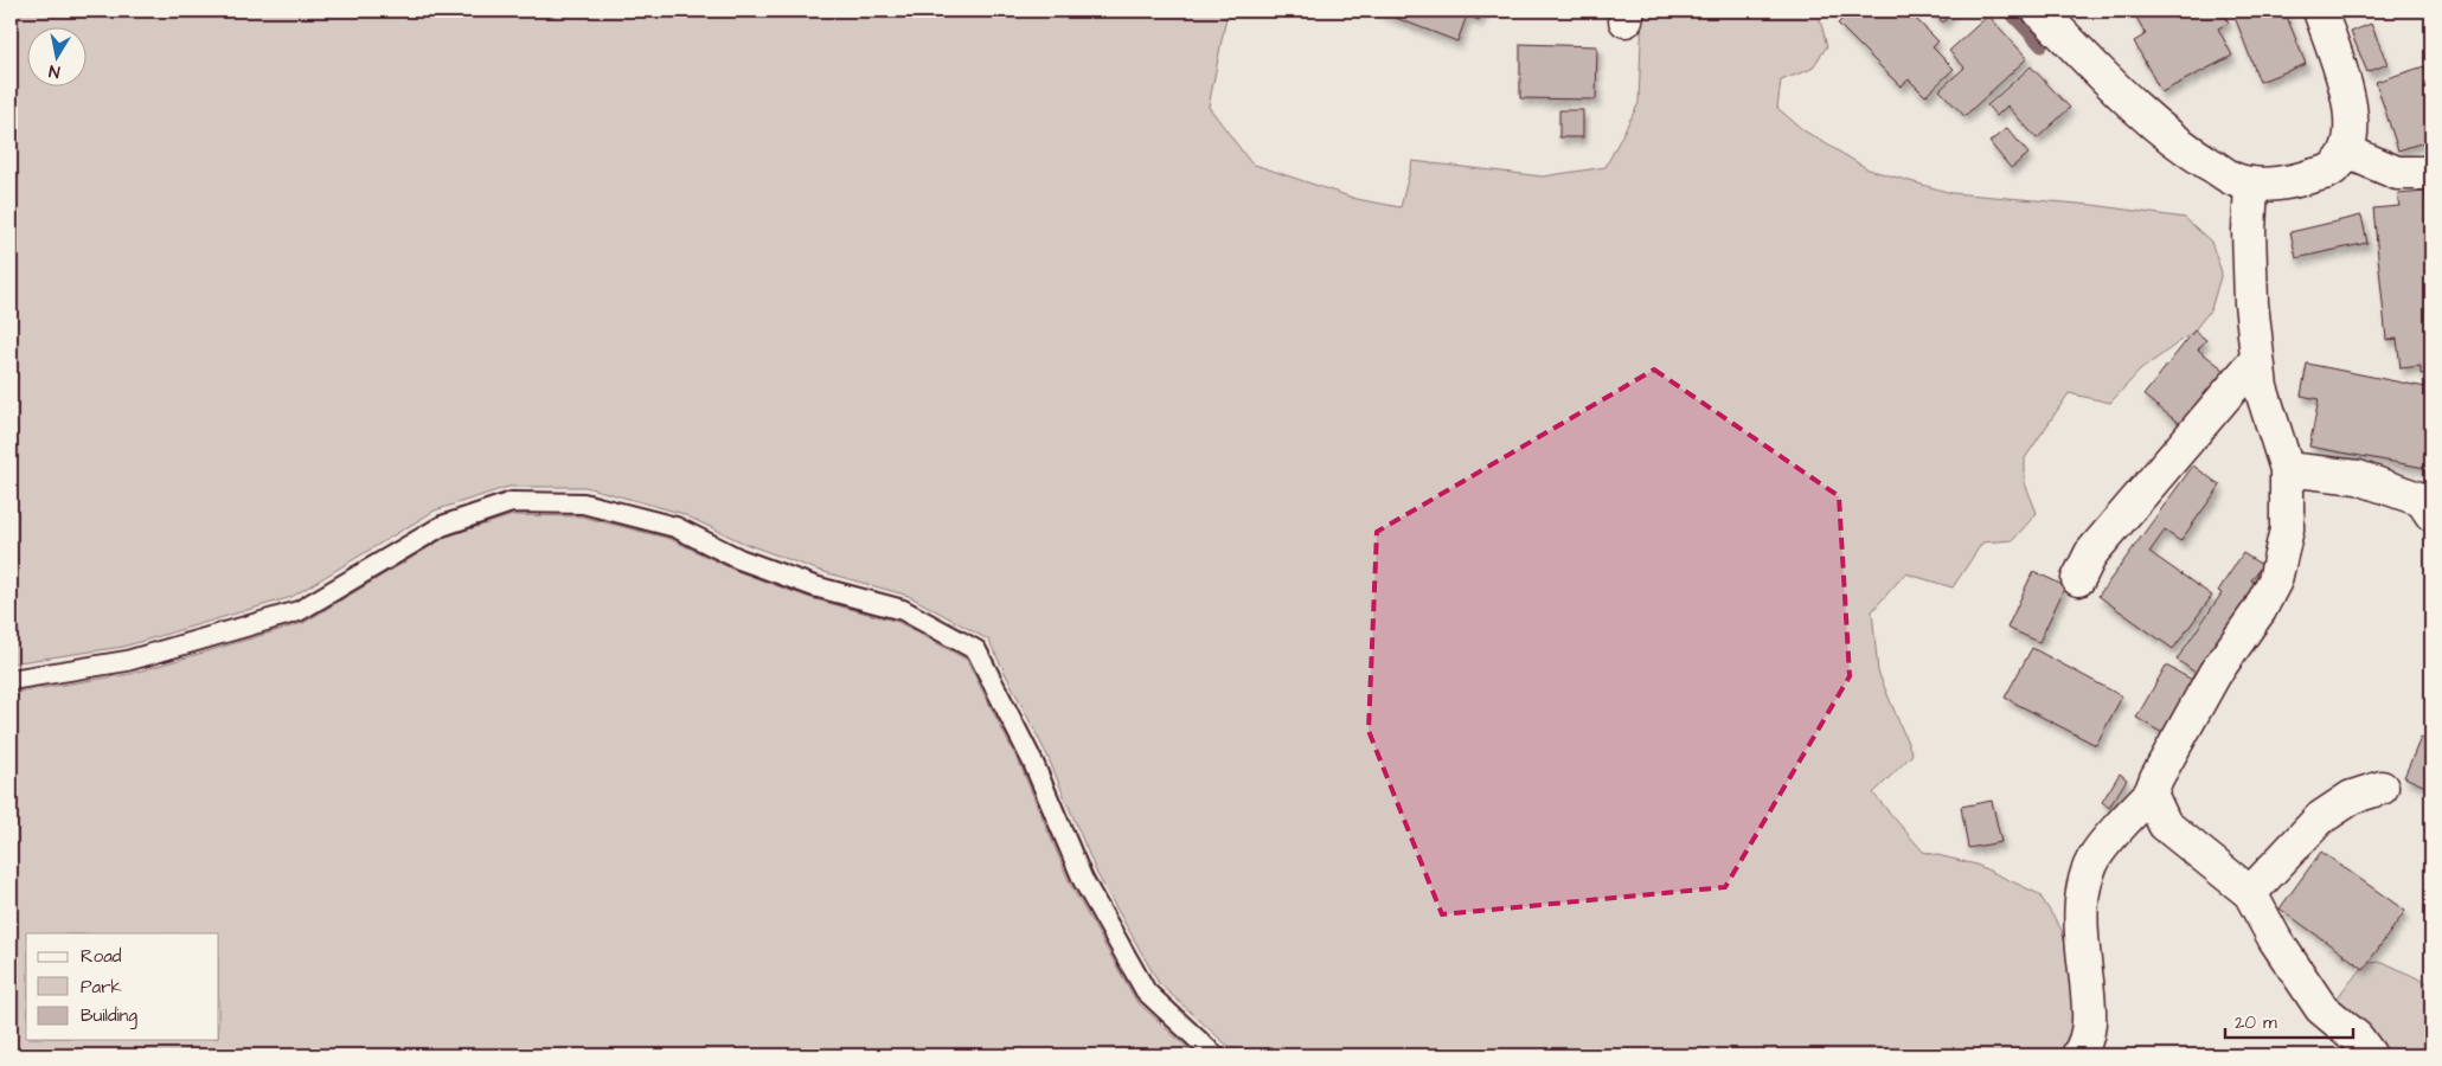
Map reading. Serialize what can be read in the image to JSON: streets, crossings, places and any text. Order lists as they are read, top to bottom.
{
  "legend": ["Road", "Park", "Building"],
  "scale_bar": "20 m",
  "north": "bottom"
}
